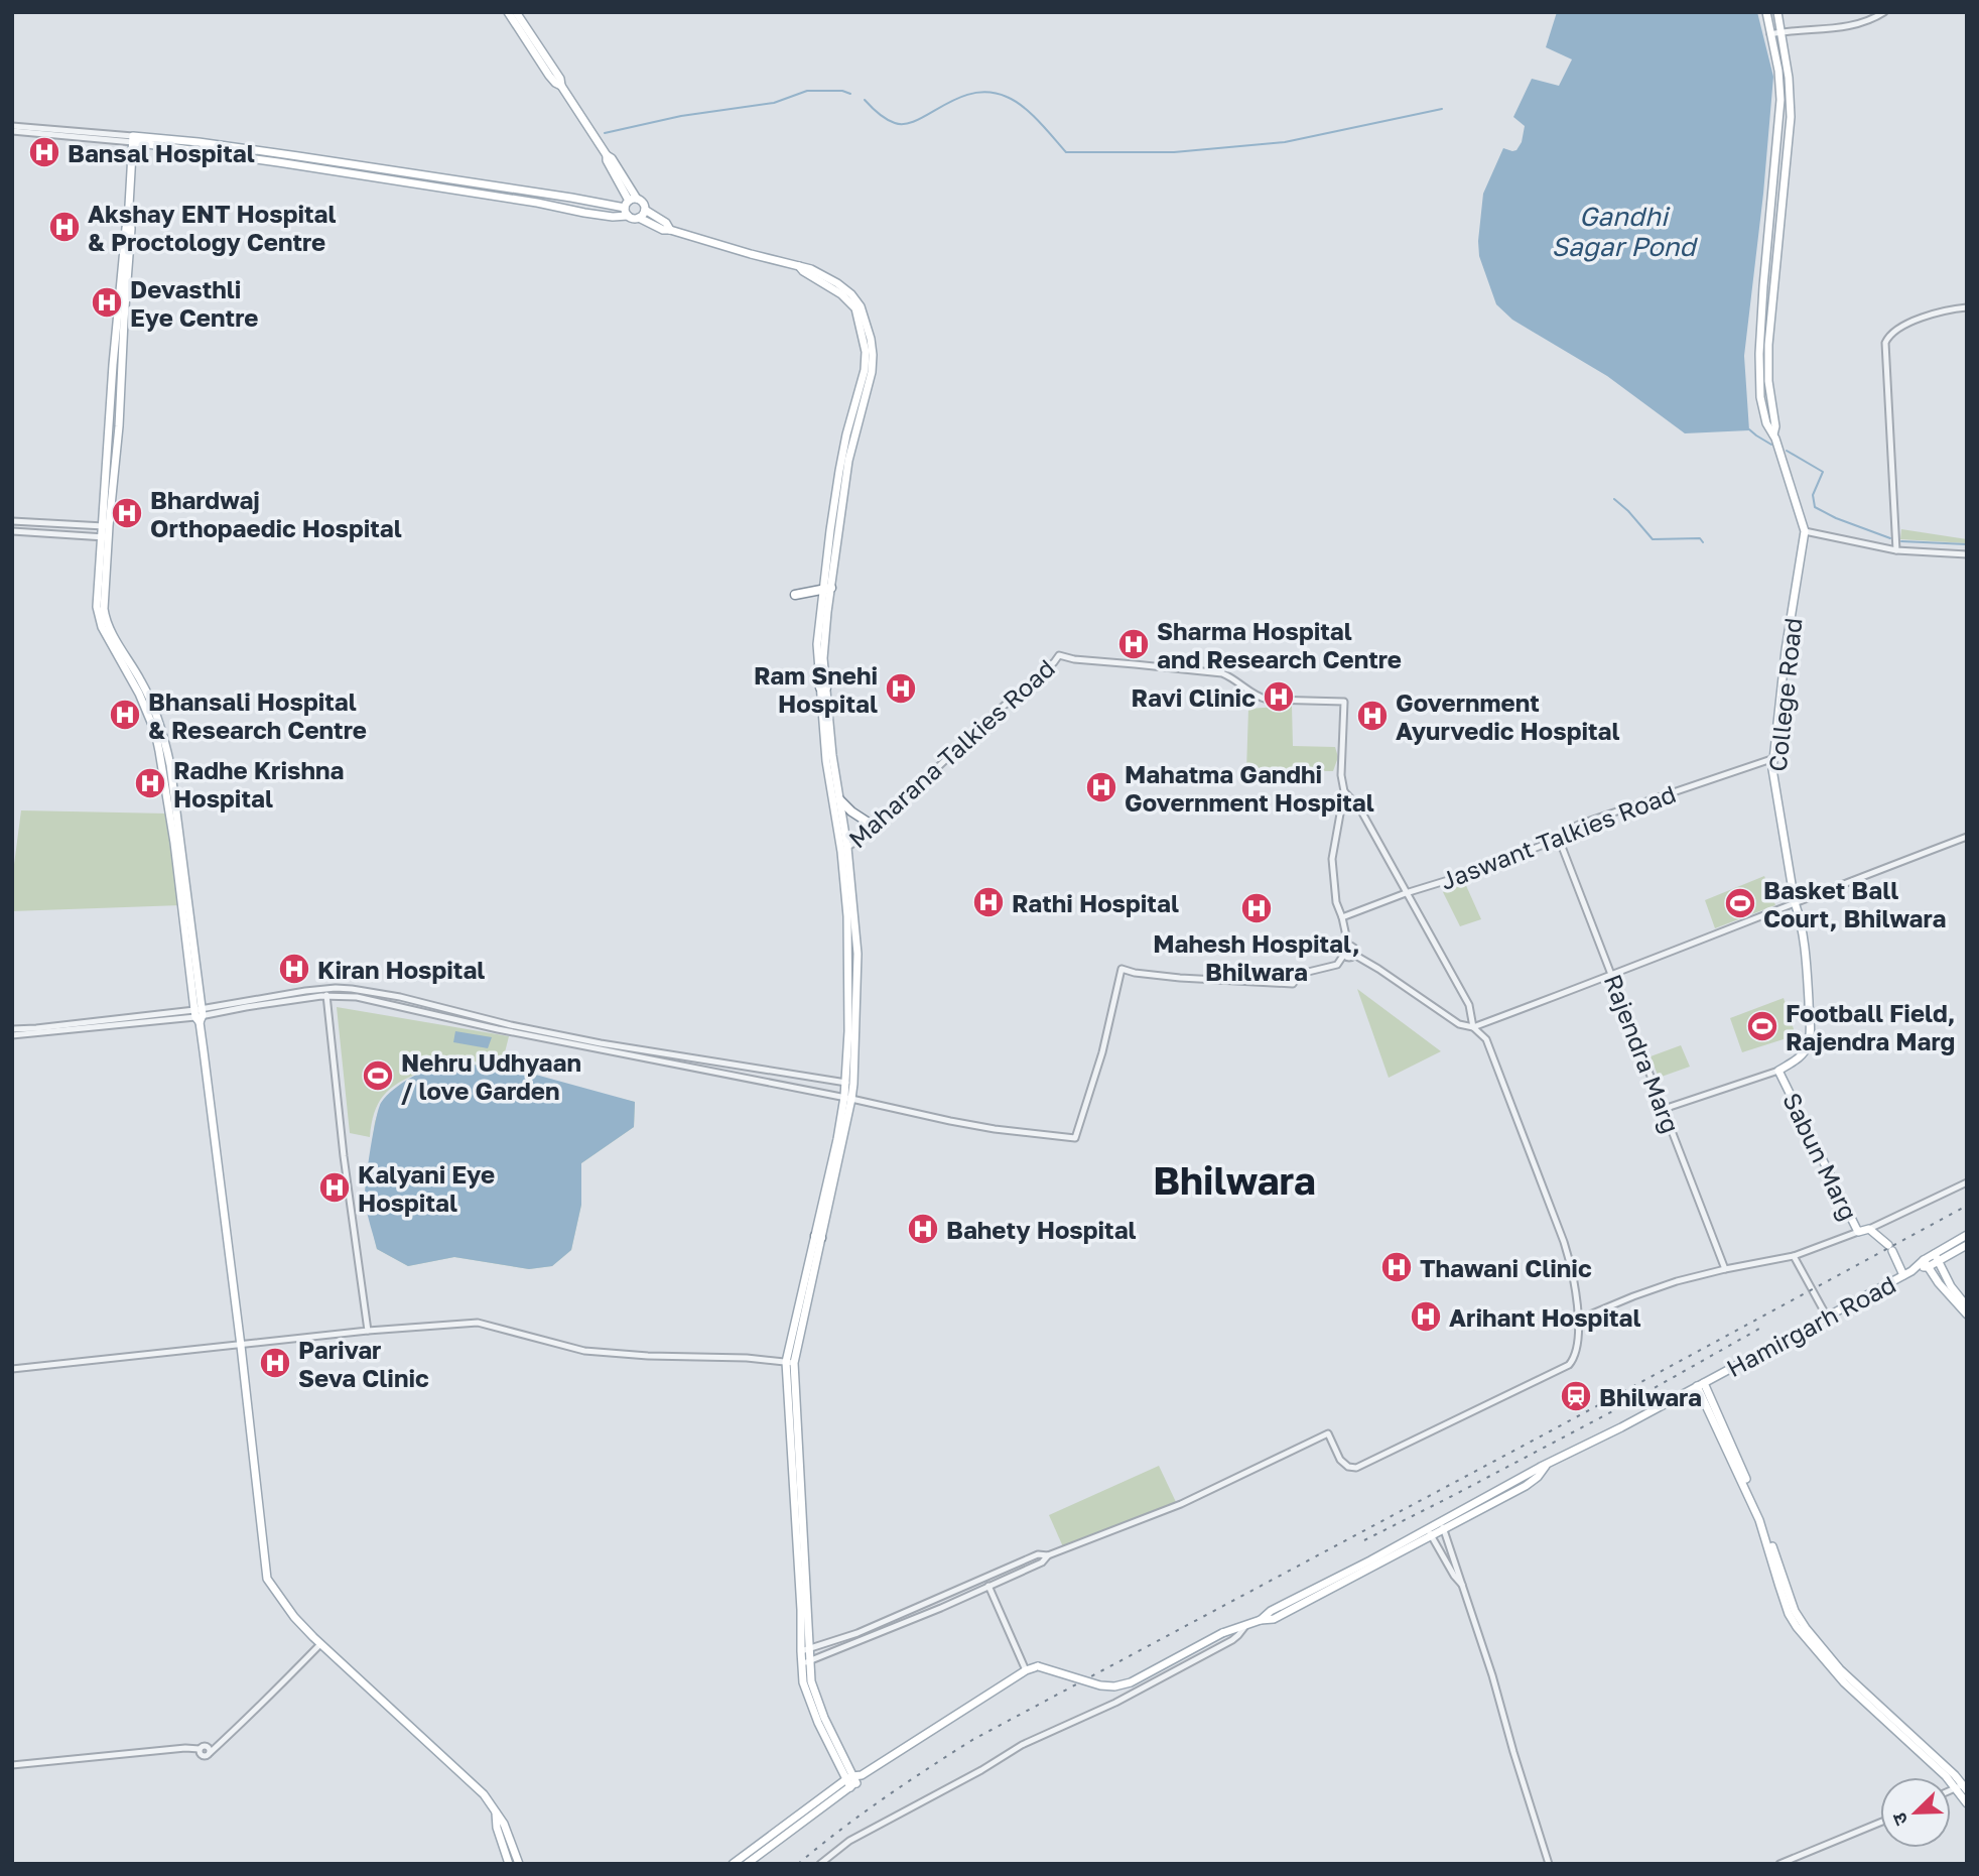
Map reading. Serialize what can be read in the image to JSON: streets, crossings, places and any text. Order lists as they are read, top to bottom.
{
  "streets": {
    "main road": ["College Road", "Sabun Marg", "Hamirgarh Road"],
    "street": ["Maharana Talkies Road", "Jaswant Talkies Road", "Rajendra Marg"]
  },
  "crossings": [
    ["College Road", "Jaswant Talkies Road"],
    ["College Road", "Sabun Marg"],
    ["Jaswant Talkies Road", "Rajendra Marg"]
  ],
  "districts": ["Bhilwara"],
  "water": ["Gandhi Sagar Pond"],
  "places": {
    "hospital": [
      "Bansal Hospital",
      "Akshay ENT Hospital & Proctology Centre",
      "Devasthli Eye Centre",
      "Bhardwaj Orthopaedic Hospital",
      "Sharma Hospital and Research Centre",
      "Ram Snehi Hospital",
      "Ravi Clinic",
      "Bhansali Hospital & Research Centre",
      "Government Ayurvedic Hospital",
      "Radhe Krishna Hospital",
      "Mahatma Gandhi Government Hospital",
      "Rathi Hospital",
      "Mahesh Hospital, Bhilwara",
      "Kiran Hospital",
      "Kalyani Eye Hospital",
      "Bahety Hospital",
      "Thawani Clinic",
      "Arihant Hospital",
      "Parivar Seva Clinic"
    ],
    "sports": ["Basket Ball Court, Bhilwara", "Football Field, Rajendra Marg", "Nehru Udhyaan / love Garden"],
    "station": ["Bhilwara"]
  },
  "north": "bottom left"
}
